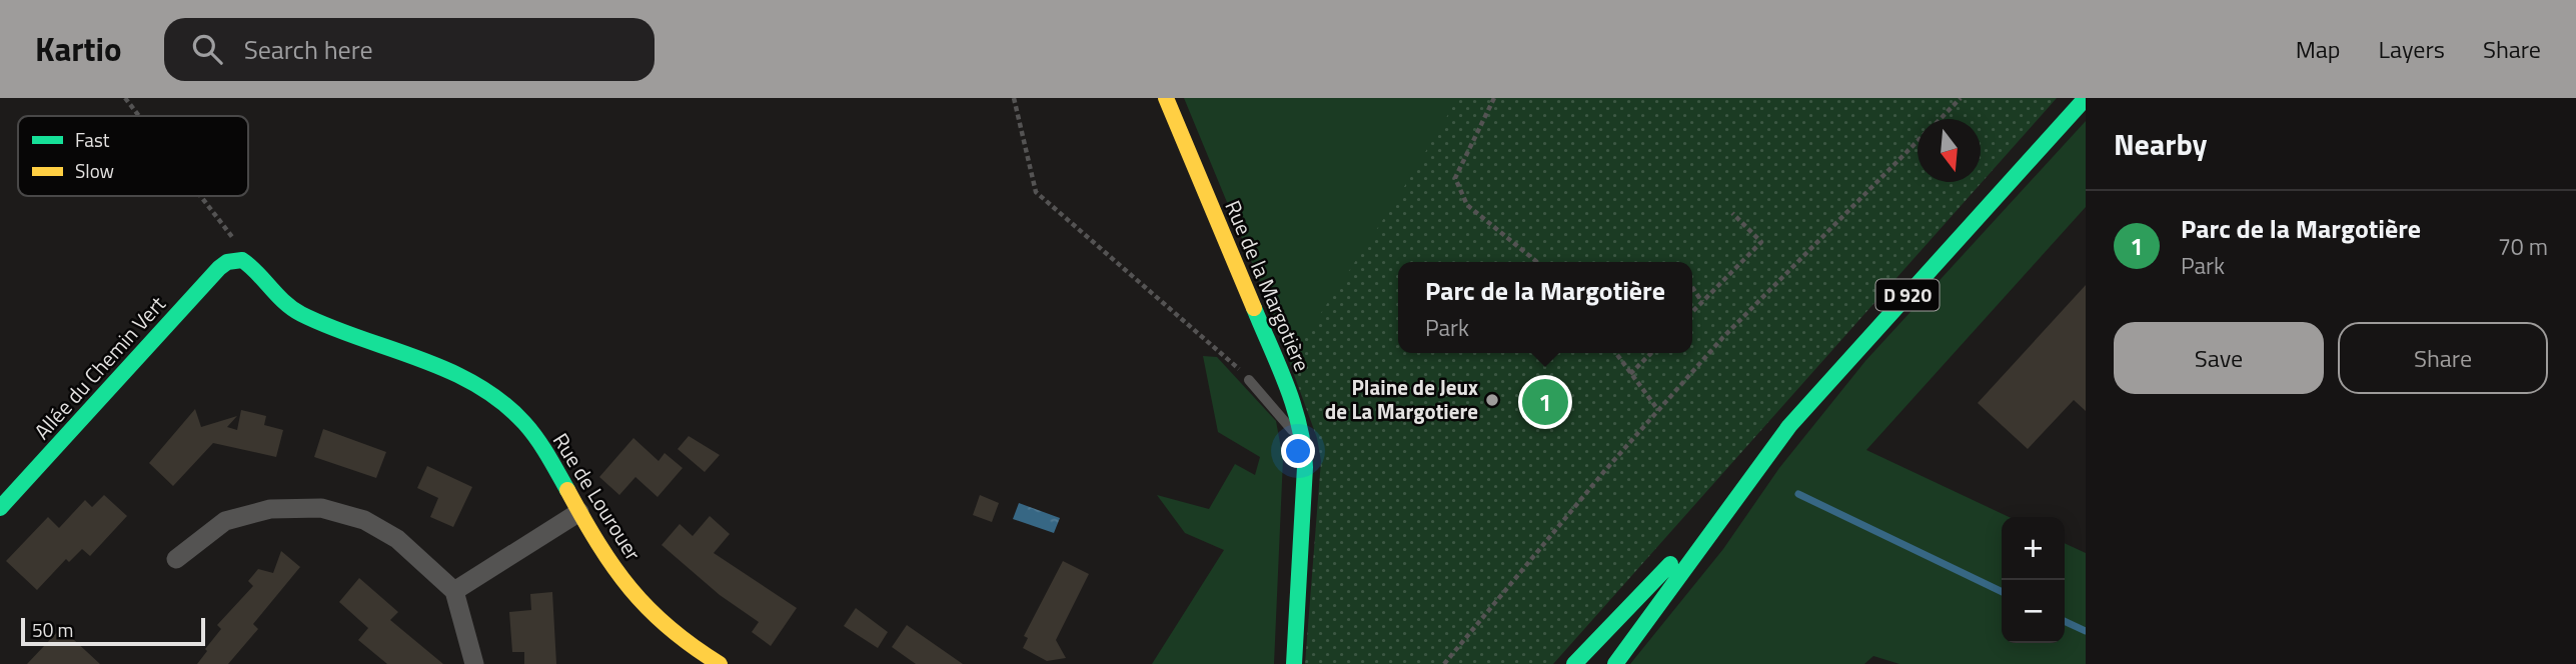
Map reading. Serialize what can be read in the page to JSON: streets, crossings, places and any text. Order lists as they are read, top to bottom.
{
  "streets": {
    "street": [
      "Rue de la Margotière",
      "D 920",
      "Allée du Chemin Vert",
      "Rue de Lourouer"
    ]
  },
  "crossings": [
    ["Allée du Chemin Vert", "Rue de Lourouer"]
  ],
  "places": ["Plaine de Jeux de La Margotiere"],
  "legend": ["Fast", "Slow"],
  "scale_bar": "50 m",
  "north": "bottom",
  "page": {
    "header": "Kartio",
    "search": "Search here",
    "nav": ["Map", "Layers", "Share"],
    "heading": "Nearby",
    "list": [
      {
        "mark": "1",
        "name": "Parc de la Margotière",
        "note": "Park",
        "value": "70 m"
      }
    ],
    "popup": ["Parc de la Margotière", "Park"],
    "buttons": ["Save", "Share"],
    "pins": "1",
    "map_buttons": ["+", "−"],
    "scale": "50 m"
  }
}
